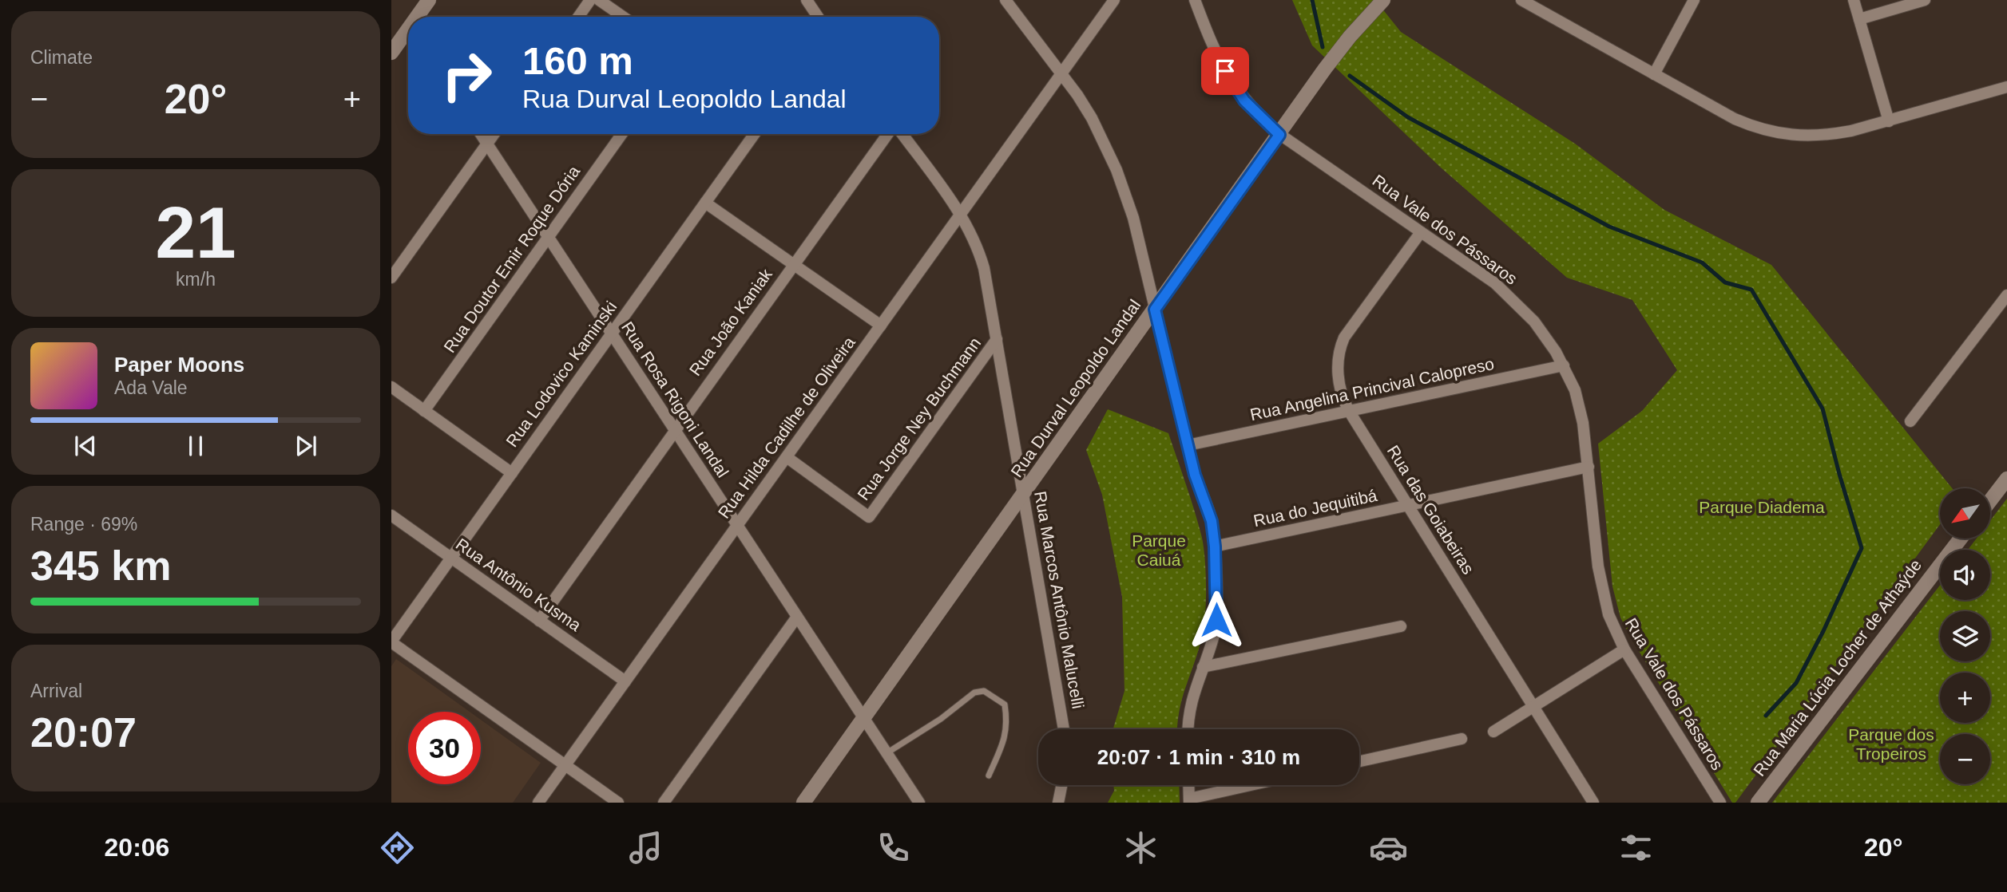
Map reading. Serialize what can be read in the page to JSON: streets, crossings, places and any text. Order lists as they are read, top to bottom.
{
  "streets": {
    "street": [
      "Rua Vale dos Pássaros",
      "Rua Doutor Emir Roque Dória",
      "Rua João Kaniak",
      "Rua Lodovico Kaminski",
      "Rua Durval Leopoldo Landal",
      "Rua Angelina Princival Calopreso",
      "Rua Rosa Rigoni Landal",
      "Rua Jorge Ney Buchmann",
      "Rua Hilda Cadilhe de Oliveira",
      "Rua do Jequitibá",
      "Rua das Goiabeiras",
      "Rua Antônio Kusma",
      "Rua Marcos Antônio Malucelli",
      "Rua Maria Lúcia Locher de Athaýde"
    ]
  },
  "crossings": [
    ["Rua Vale dos Pássaros", "Rua Durval Leopoldo Landal"],
    ["Rua Vale dos Pássaros", "Rua Angelina Princival Calopreso"],
    ["Rua Vale dos Pássaros", "Rua do Jequitibá"],
    ["Rua Vale dos Pássaros", "Rua das Goiabeiras"],
    ["Rua Doutor Emir Roque Dória", "Rua Rosa Rigoni Landal"],
    ["Rua João Kaniak", "Rua Rosa Rigoni Landal"],
    ["Rua João Kaniak", "Rua Antônio Kusma"],
    ["Rua Lodovico Kaminski", "Rua Rosa Rigoni Landal"],
    ["Rua Lodovico Kaminski", "Rua Antônio Kusma"],
    ["Rua Durval Leopoldo Landal", "Rua Rosa Rigoni Landal"],
    ["Rua Durval Leopoldo Landal", "Rua Marcos Antônio Malucelli"],
    ["Rua Angelina Princival Calopreso", "Rua das Goiabeiras"],
    ["Rua Rosa Rigoni Landal", "Rua Hilda Cadilhe de Oliveira"],
    ["Rua Jorge Ney Buchmann", "Rua Hilda Cadilhe de Oliveira"],
    ["Rua Jorge Ney Buchmann", "Rua Marcos Antônio Malucelli"],
    ["Rua Hilda Cadilhe de Oliveira", "Rua Antônio Kusma"],
    ["Rua Hilda Cadilhe de Oliveira", "Rua Marcos Antônio Malucelli"],
    ["Rua do Jequitibá", "Rua das Goiabeiras"]
  ],
  "parks": ["Parque Diadema", "Parque Caiuá", "Parque dos Tropeiros"],
  "north": "bottom left",
  "page": {
    "tile": [
      "Climate",
      ["21", "km/h"],
      ["Range · 69%", "345 km"],
      ["Arrival", "20:07"]
    ],
    "turn": ["160 m", "Rua Durval Leopoldo Landal"],
    "heat": ["−", "20°", "+"],
    "song": ["Paper Moons", "Ada Vale"],
    "map_buttons": ["+", "−"],
    "limit": "30",
    "trip": "20:07 · 1 min · 310 m",
    "tabs": ["20:06", "20°"]
  }
}
